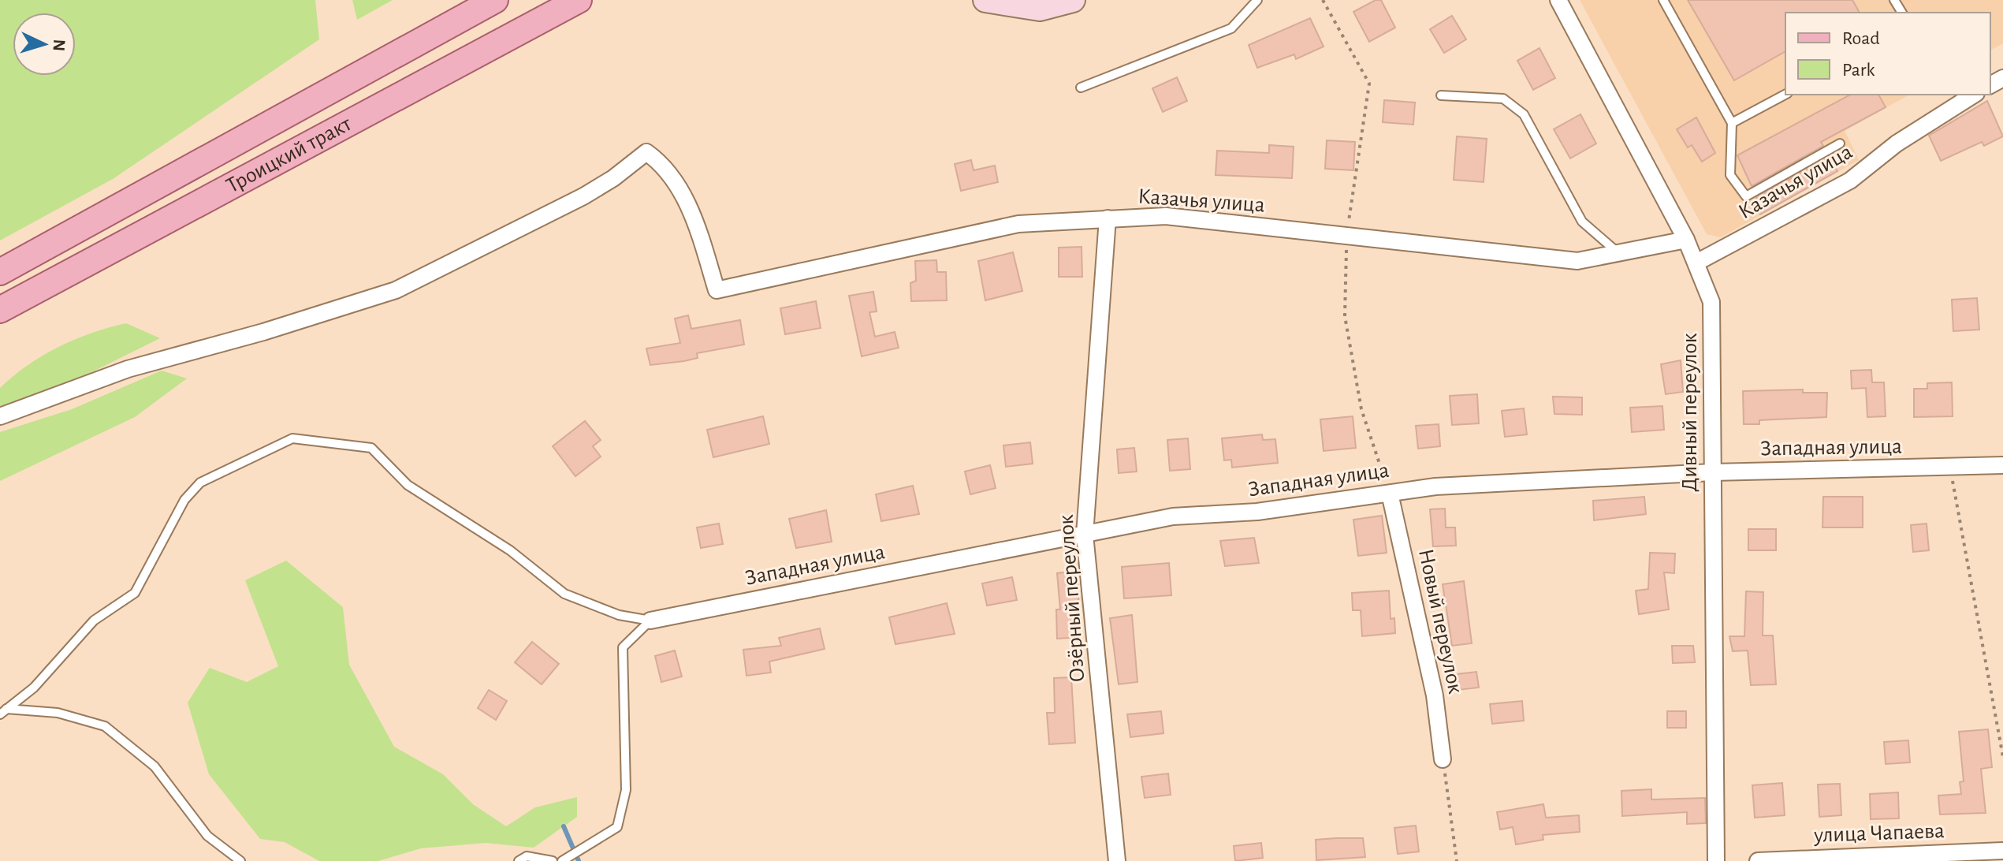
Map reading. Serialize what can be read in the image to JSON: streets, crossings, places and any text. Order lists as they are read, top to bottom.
{
  "streets": {
    "main road": ["Троицкий тракт"],
    "street": [
      "Казачья улица",
      "Дивный переулок",
      "Западная улица",
      "Озёрный переулок",
      "Новый переулок",
      "улица Чапаева"
    ]
  },
  "crossings": [
    ["Казачья улица", "Дивный переулок"],
    ["Казачья улица", "Озёрный переулок"],
    ["Дивный переулок", "Западная улица"],
    ["Западная улица", "Озёрный переулок"],
    ["Западная улица", "Новый переулок"]
  ],
  "legend": ["Road", "Park"],
  "north": "right"
}
